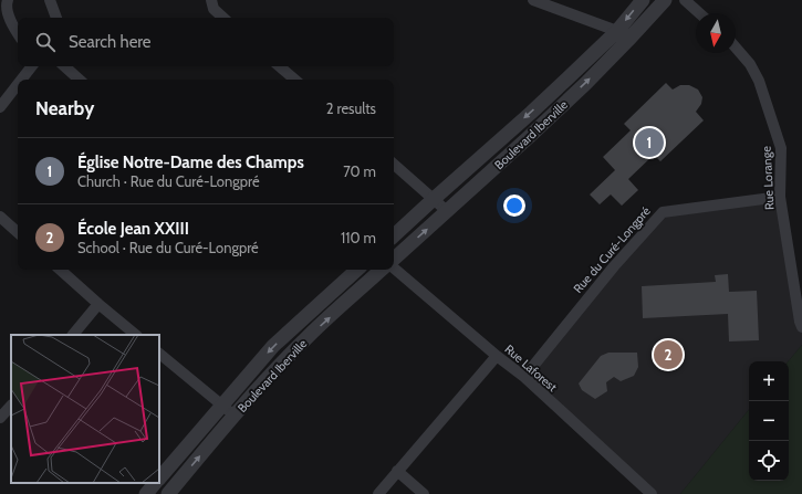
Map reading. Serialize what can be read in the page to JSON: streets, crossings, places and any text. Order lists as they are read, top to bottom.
{
  "streets": {
    "street": [
      "Boulevard Iberville",
      "Rue Lorange",
      "Rue du Curé-Longpré",
      "Rue Laforest"
    ]
  },
  "crossings": [
    ["Rue Lorange", "Rue du Curé-Longpré"],
    ["Rue du Curé-Longpré", "Rue Laforest"]
  ],
  "north": "bottom",
  "page": {
    "search": "Search here",
    "heading": ["Nearby", "2 results"],
    "pins": ["1", "2"],
    "list": [
      {
        "mark": "1",
        "name": "Église Notre-Dame des Champs",
        "note": "Church · Rue du Curé-Longpré",
        "value": "70 m"
      },
      {
        "mark": "2",
        "name": "École Jean XXIII",
        "note": "School · Rue du Curé-Longpré",
        "value": "110 m"
      }
    ],
    "map_buttons": ["+", "−"]
  }
}
